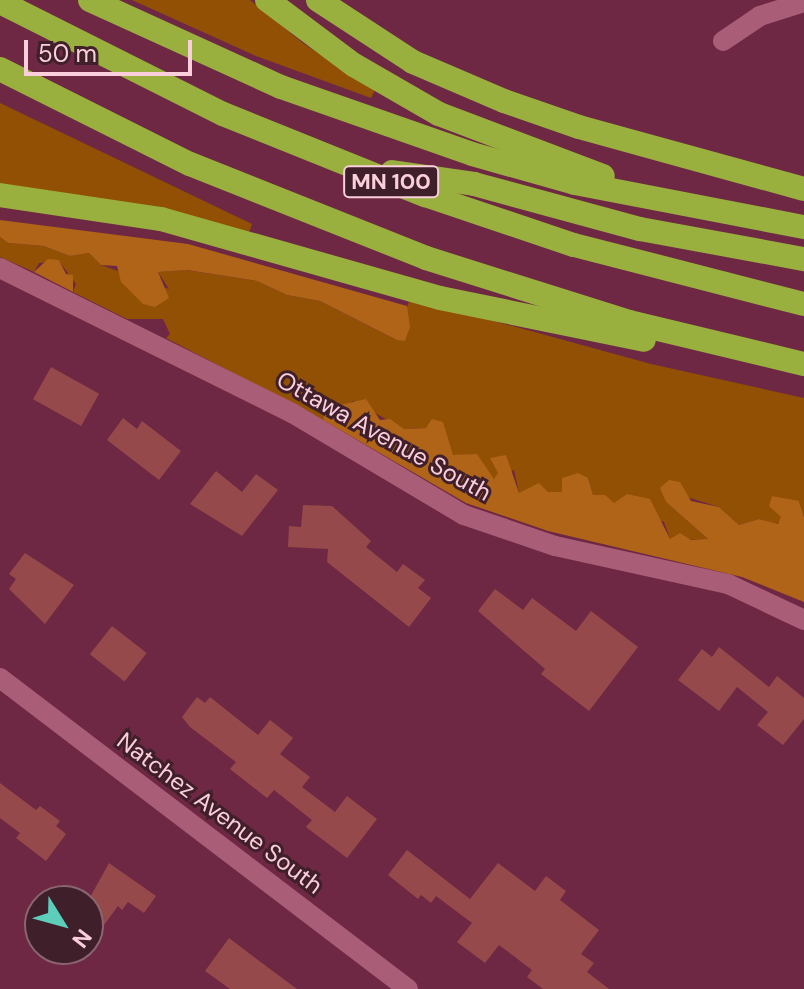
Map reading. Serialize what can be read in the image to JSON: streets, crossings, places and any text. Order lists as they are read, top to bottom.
{
  "streets": {
    "highway": ["MN 100"],
    "street": ["Ottawa Avenue South", "Natchez Avenue South"]
  },
  "scale_bar": "50 m",
  "north": "bottom right"
}
